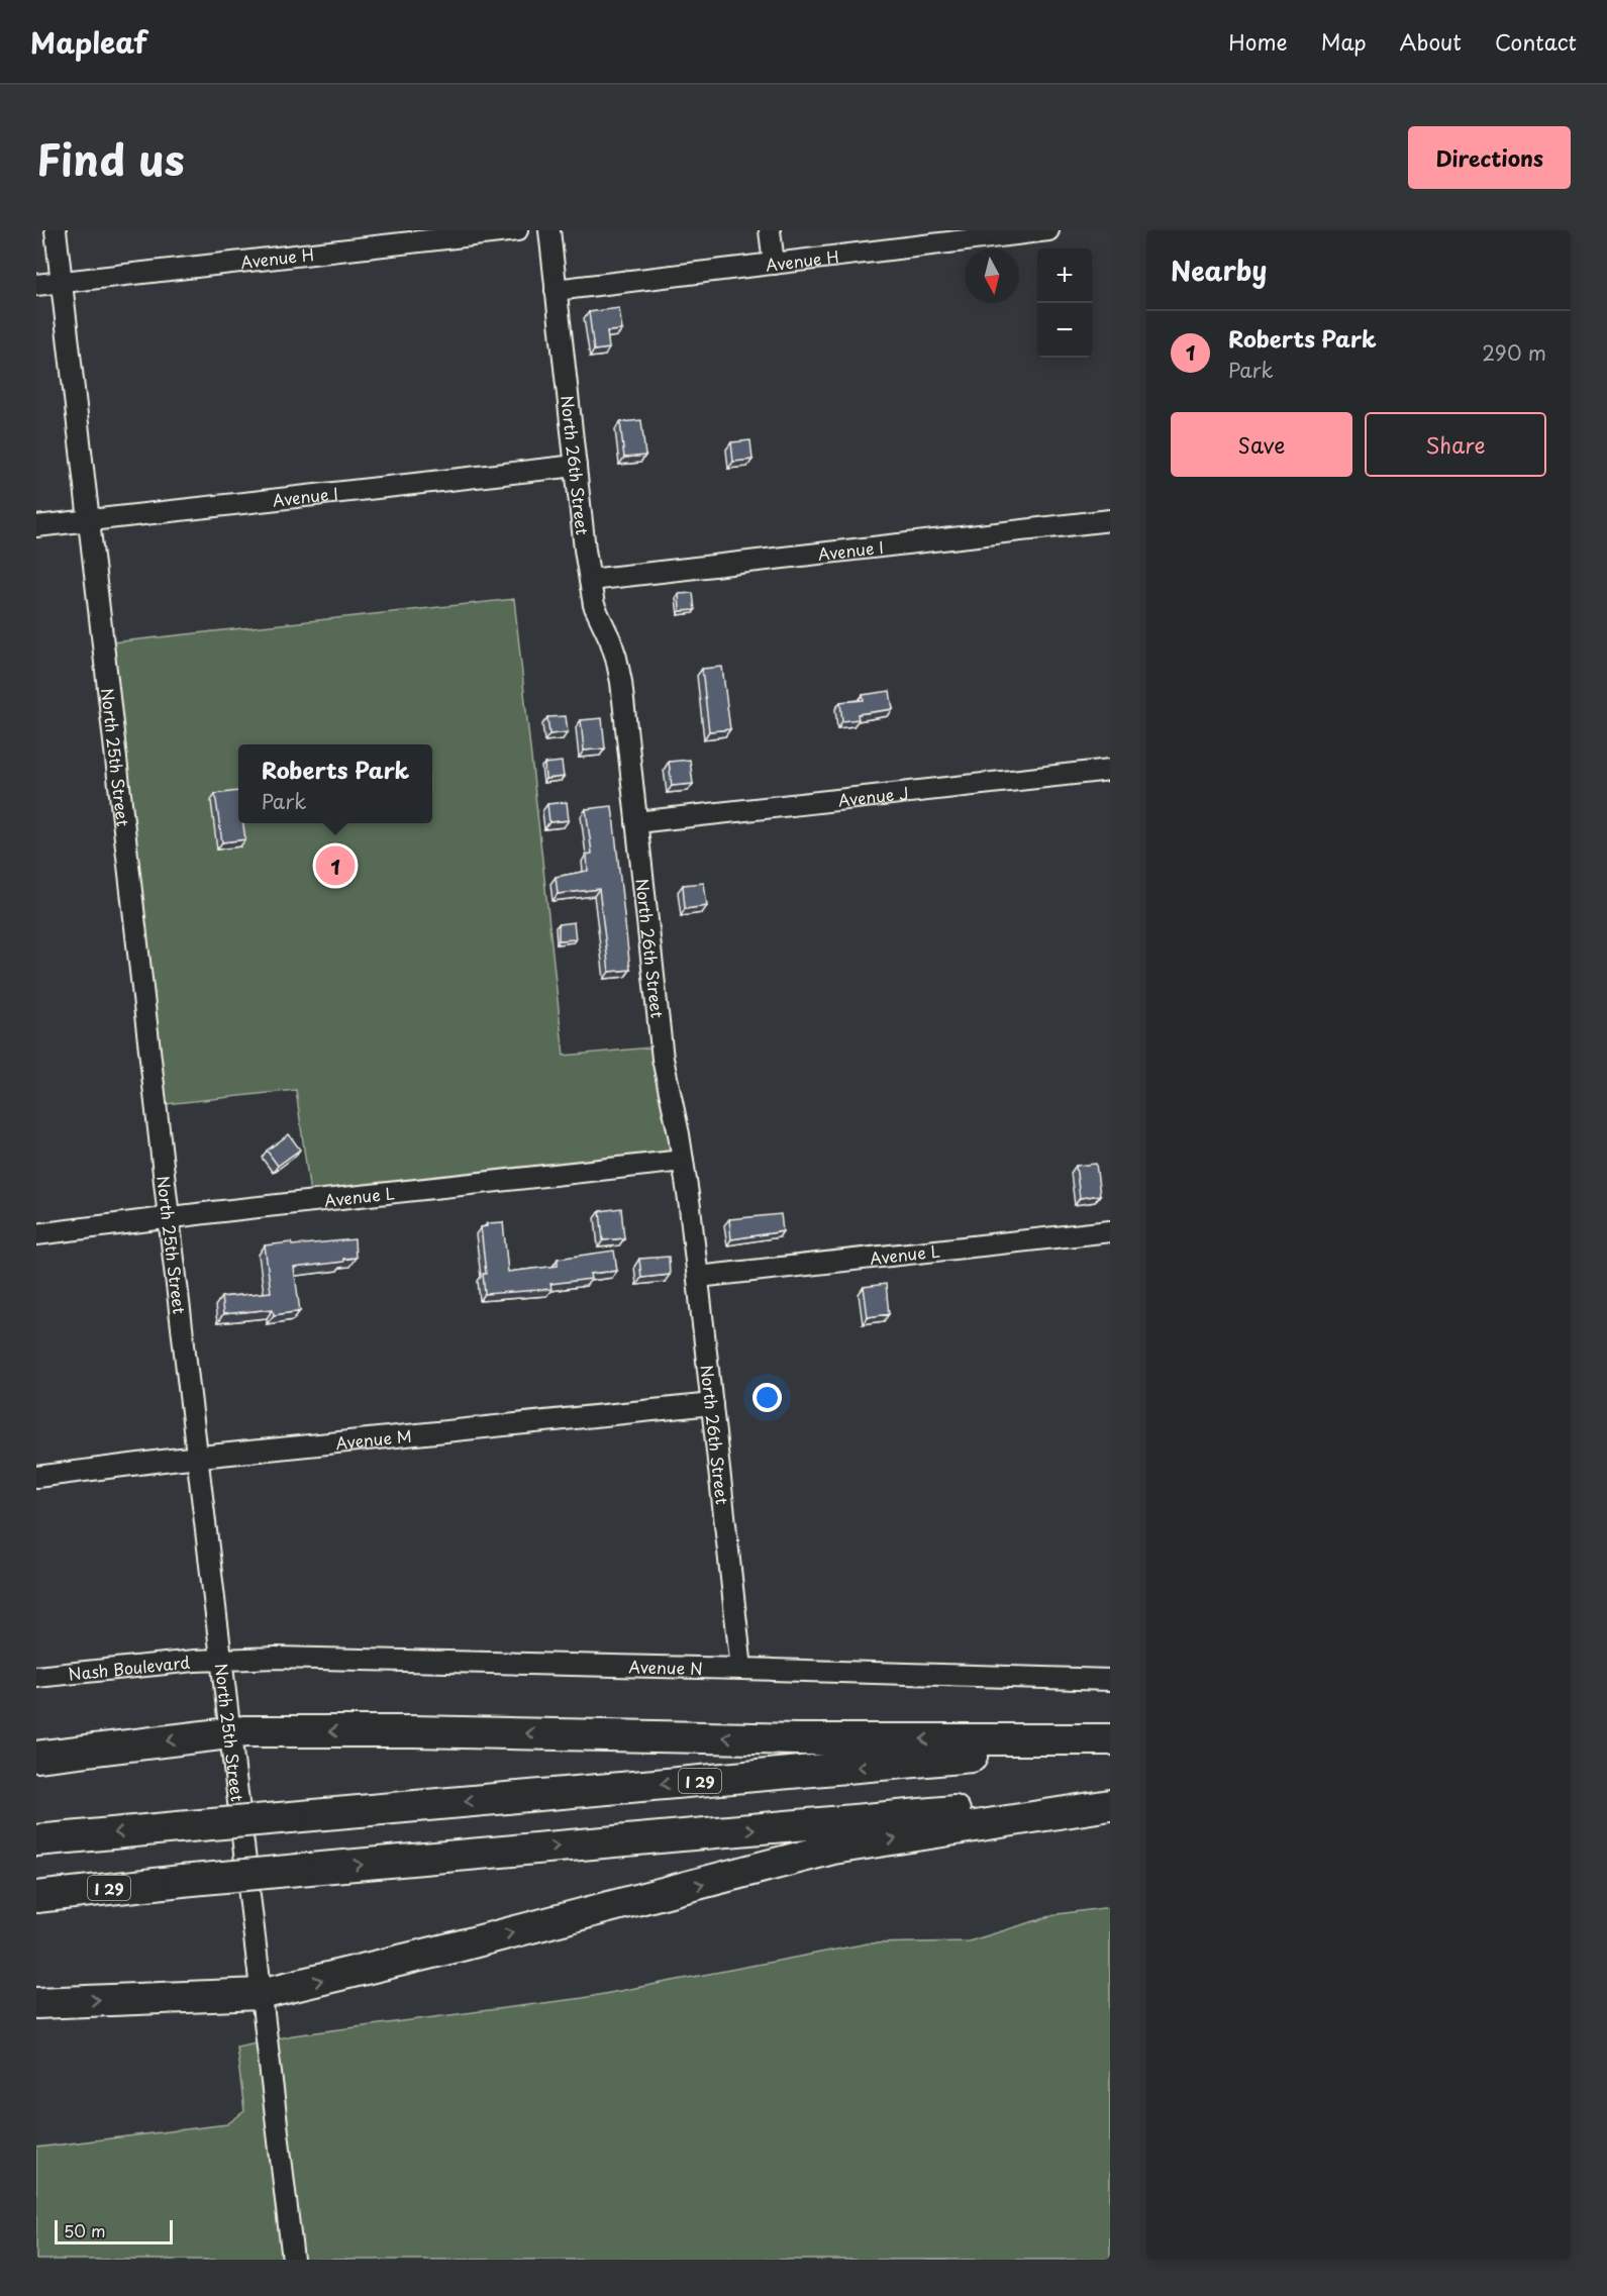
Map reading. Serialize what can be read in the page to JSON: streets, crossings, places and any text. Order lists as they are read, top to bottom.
{
  "streets": {
    "highway": ["I 29"],
    "street": [
      "Avenue H",
      "North 26th Street",
      "Avenue I",
      "North 25th Street",
      "Avenue J",
      "Avenue L",
      "Avenue M",
      "Avenue N",
      "Nash Boulevard"
    ]
  },
  "crossings": [
    ["Avenue H", "North 26th Street"],
    ["Avenue H", "North 25th Street"],
    ["North 26th Street", "Avenue I"],
    ["North 26th Street", "Avenue J"],
    ["North 26th Street", "Avenue L"],
    ["North 26th Street", "Avenue M"],
    ["North 26th Street", "Avenue N"],
    ["Avenue I", "North 25th Street"],
    ["North 25th Street", "Avenue L"],
    ["North 25th Street", "Avenue M"],
    ["North 25th Street", "Avenue N"],
    ["North 25th Street", "Nash Boulevard"],
    ["Avenue N", "Nash Boulevard"]
  ],
  "scale_bar": "50 m",
  "north": "bottom",
  "page": {
    "header": "Mapleaf",
    "nav": [
      "Home",
      "Map",
      "About",
      "Contact"
    ],
    "title": "Find us",
    "buttons": [
      "Directions",
      ["Save", "Share"]
    ],
    "heading": "Nearby",
    "map_buttons": ["+", "−"],
    "list": [
      {
        "mark": "1",
        "name": "Roberts Park",
        "note": "Park",
        "value": "290 m"
      }
    ],
    "popup": ["Roberts Park", "Park"],
    "pins": "1",
    "scale": "50 m"
  }
}
